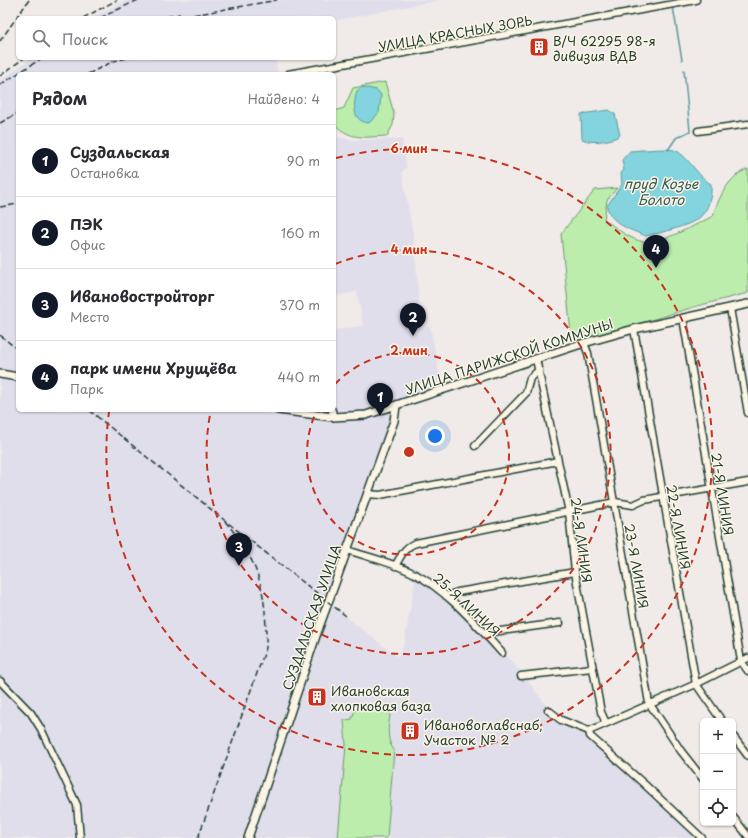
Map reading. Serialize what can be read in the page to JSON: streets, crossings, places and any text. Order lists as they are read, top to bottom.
{
  "streets": {
    "main road": ["УЛИЦА ПАРИЖСКОЙ КОММУНЫ", "СУЗДАЛЬСКАЯ УЛИЦА"],
    "street": [
      "УЛИЦА КРАСНЫХ ЗОРЬ",
      "21-Я ЛИНИЯ",
      "22-Я ЛИНИЯ",
      "24-Я ЛИНИЯ",
      "23-Я ЛИНИЯ",
      "25-Я ЛИНИЯ"
    ]
  },
  "crossings": [
    ["УЛИЦА ПАРИЖСКОЙ КОММУНЫ", "21-Я ЛИНИЯ"],
    ["УЛИЦА ПАРИЖСКОЙ КОММУНЫ", "22-Я ЛИНИЯ"],
    ["УЛИЦА ПАРИЖСКОЙ КОММУНЫ", "24-Я ЛИНИЯ"],
    ["УЛИЦА ПАРИЖСКОЙ КОММУНЫ", "23-Я ЛИНИЯ"],
    ["УЛИЦА ПАРИЖСКОЙ КОММУНЫ", "СУЗДАЛЬСКАЯ УЛИЦА"],
    ["25-Я ЛИНИЯ", "СУЗДАЛЬСКАЯ УЛИЦА"]
  ],
  "water": ["пруд Козье Болото"],
  "places": {
    "building": ["В/Ч 62295 98-я дивизия ВДВ", "Ивановская хлопковая база", "Ивановоглавснаб, Участок № 2"]
  },
  "page": {
    "search": "Поиск",
    "heading": ["Рядом", "Найдено: 4"],
    "list": [
      {
        "mark": "1",
        "name": "Суздальская",
        "note": "Остановка",
        "value": "90 m"
      },
      {
        "mark": "2",
        "name": "ПЭК",
        "note": "Офис",
        "value": "160 m"
      },
      {
        "mark": "3",
        "name": "Ивановостройторг",
        "note": "Место",
        "value": "370 m"
      },
      {
        "mark": "4",
        "name": "парк имени Хрущёва",
        "note": "Парк",
        "value": "440 m"
      }
    ],
    "pins": [
      "4",
      "2",
      "1",
      "3"
    ],
    "map_buttons": ["+", "−"]
  },
  "rings": ["6 мин", "4 мин", "2 мин"]
}
